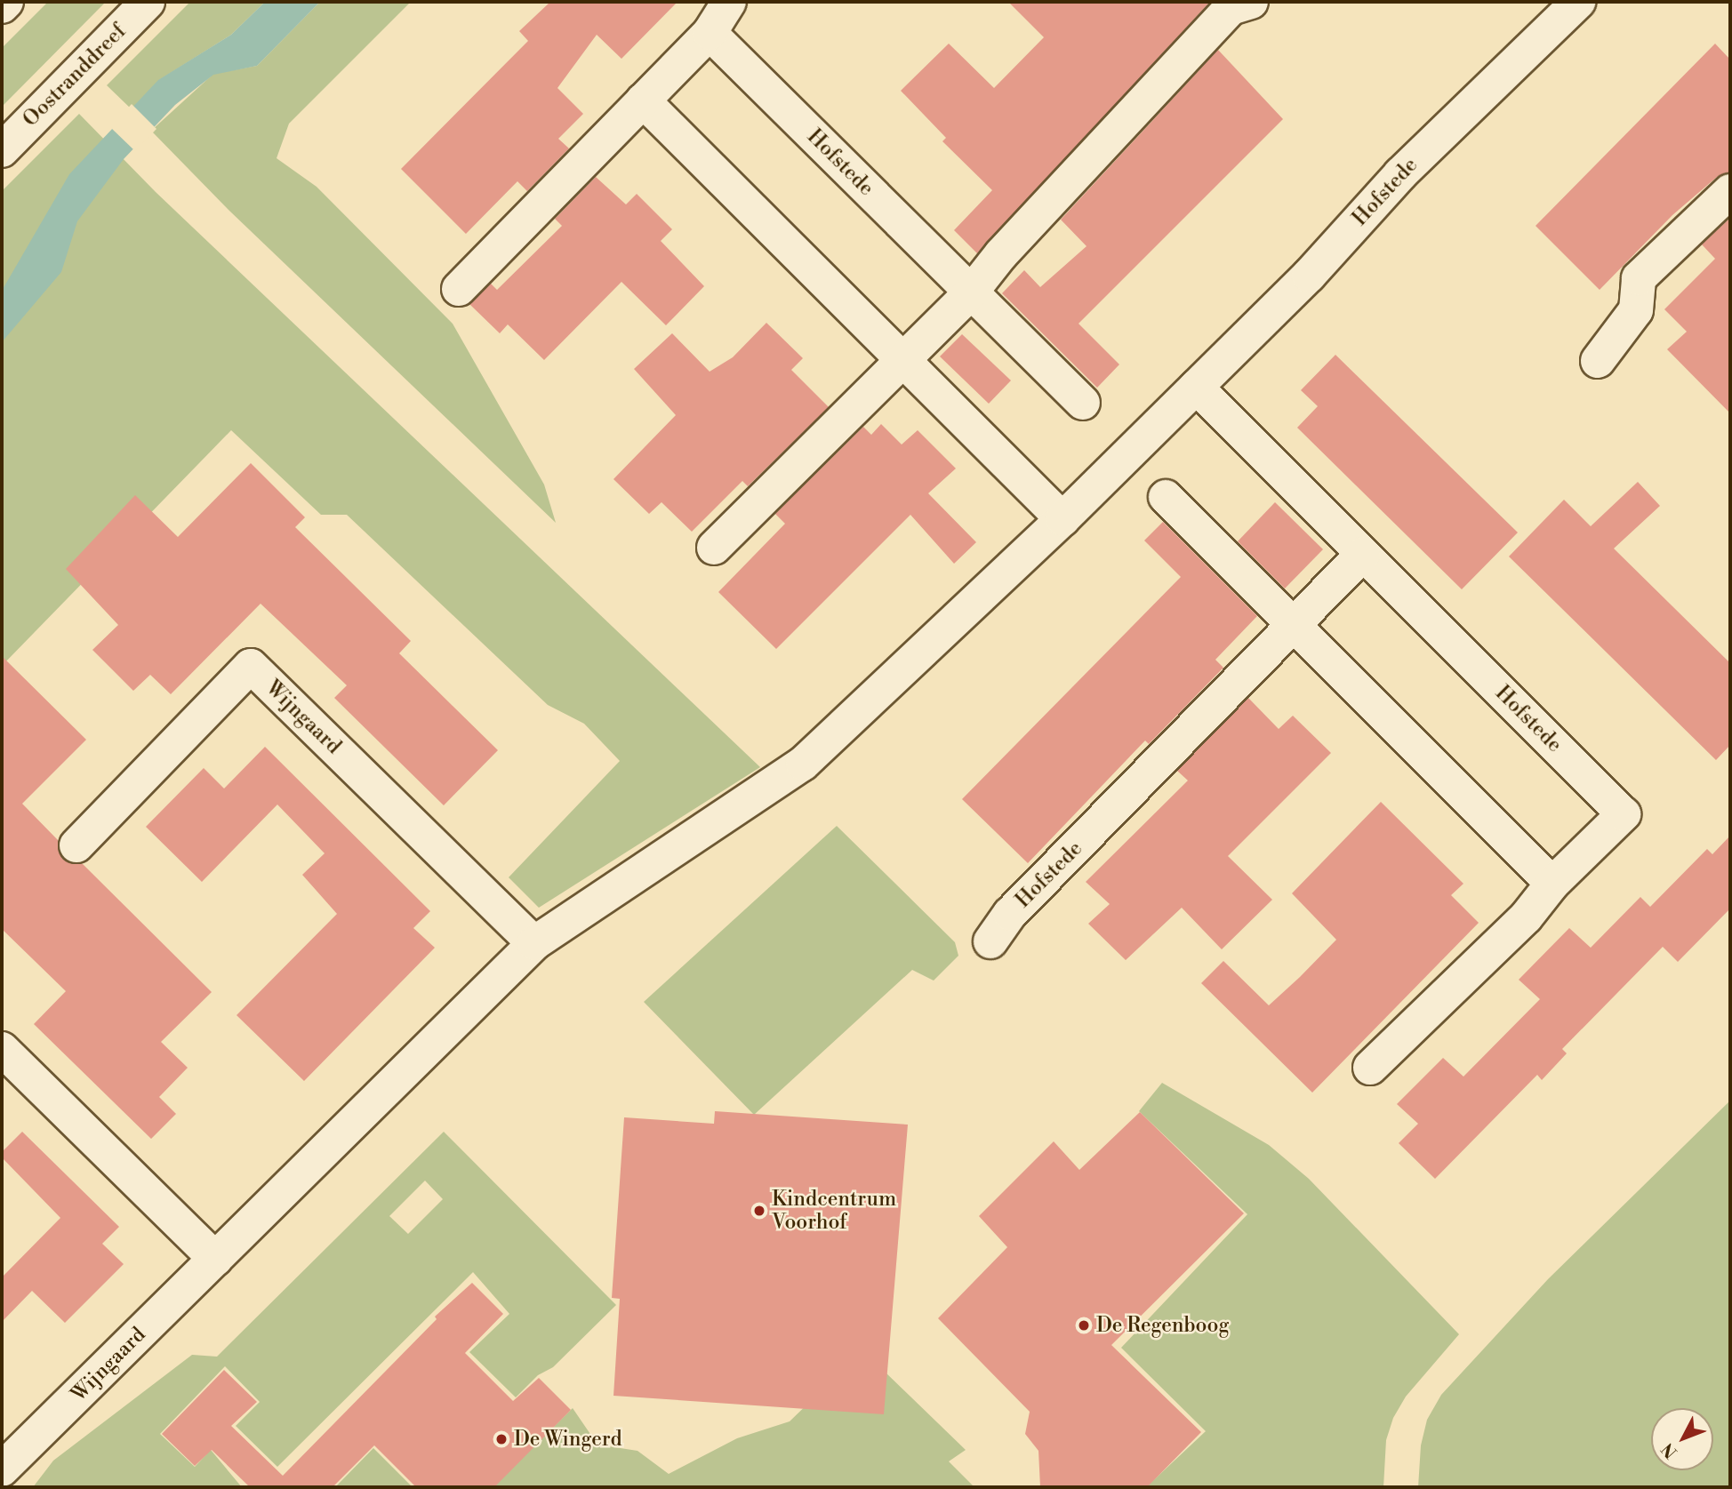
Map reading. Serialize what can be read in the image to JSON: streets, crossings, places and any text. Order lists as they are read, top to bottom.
{
  "streets": {
    "street": ["Oostranddreef", "Hofstede", "Wijngaard"]
  },
  "crossings": [
    ["Hofstede", "Wijngaard"]
  ],
  "places": ["Kindcentrum Voorhof", "De Regenboog", "De Wingerd"],
  "north": "bottom left"
}
